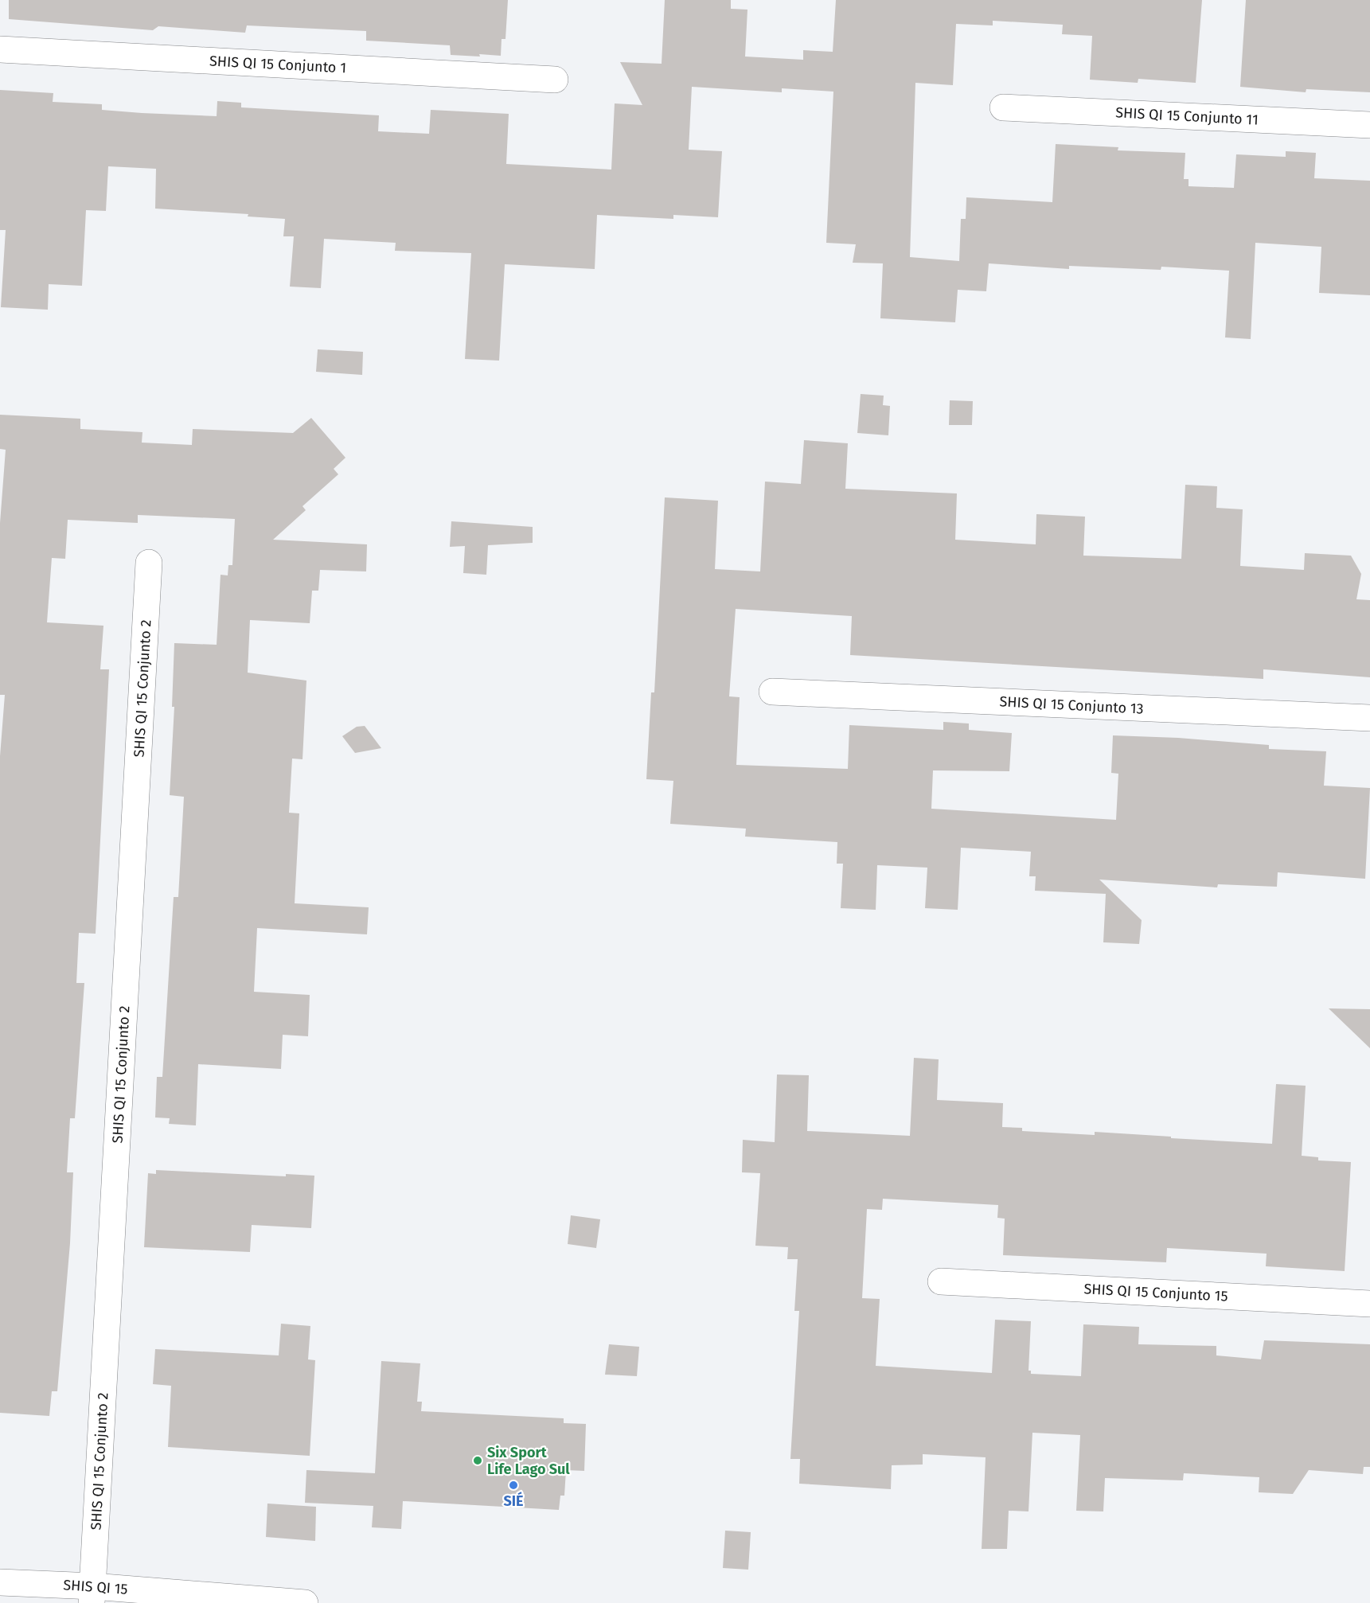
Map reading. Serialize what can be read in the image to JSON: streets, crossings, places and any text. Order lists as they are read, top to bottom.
{
  "streets": {
    "street": [
      "SHIS QI 15 Conjunto 1",
      "SHIS QI 15 Conjunto 11",
      "SHIS QI 15 Conjunto 2",
      "SHIS QI 15 Conjunto 13",
      "SHIS QI 15 Conjunto 15",
      "SHIS QI 15"
    ]
  },
  "crossings": [
    ["SHIS QI 15 Conjunto 2", "SHIS QI 15"]
  ],
  "places": ["Six Sport Life Lago Sul", "SIÉ"]
}
